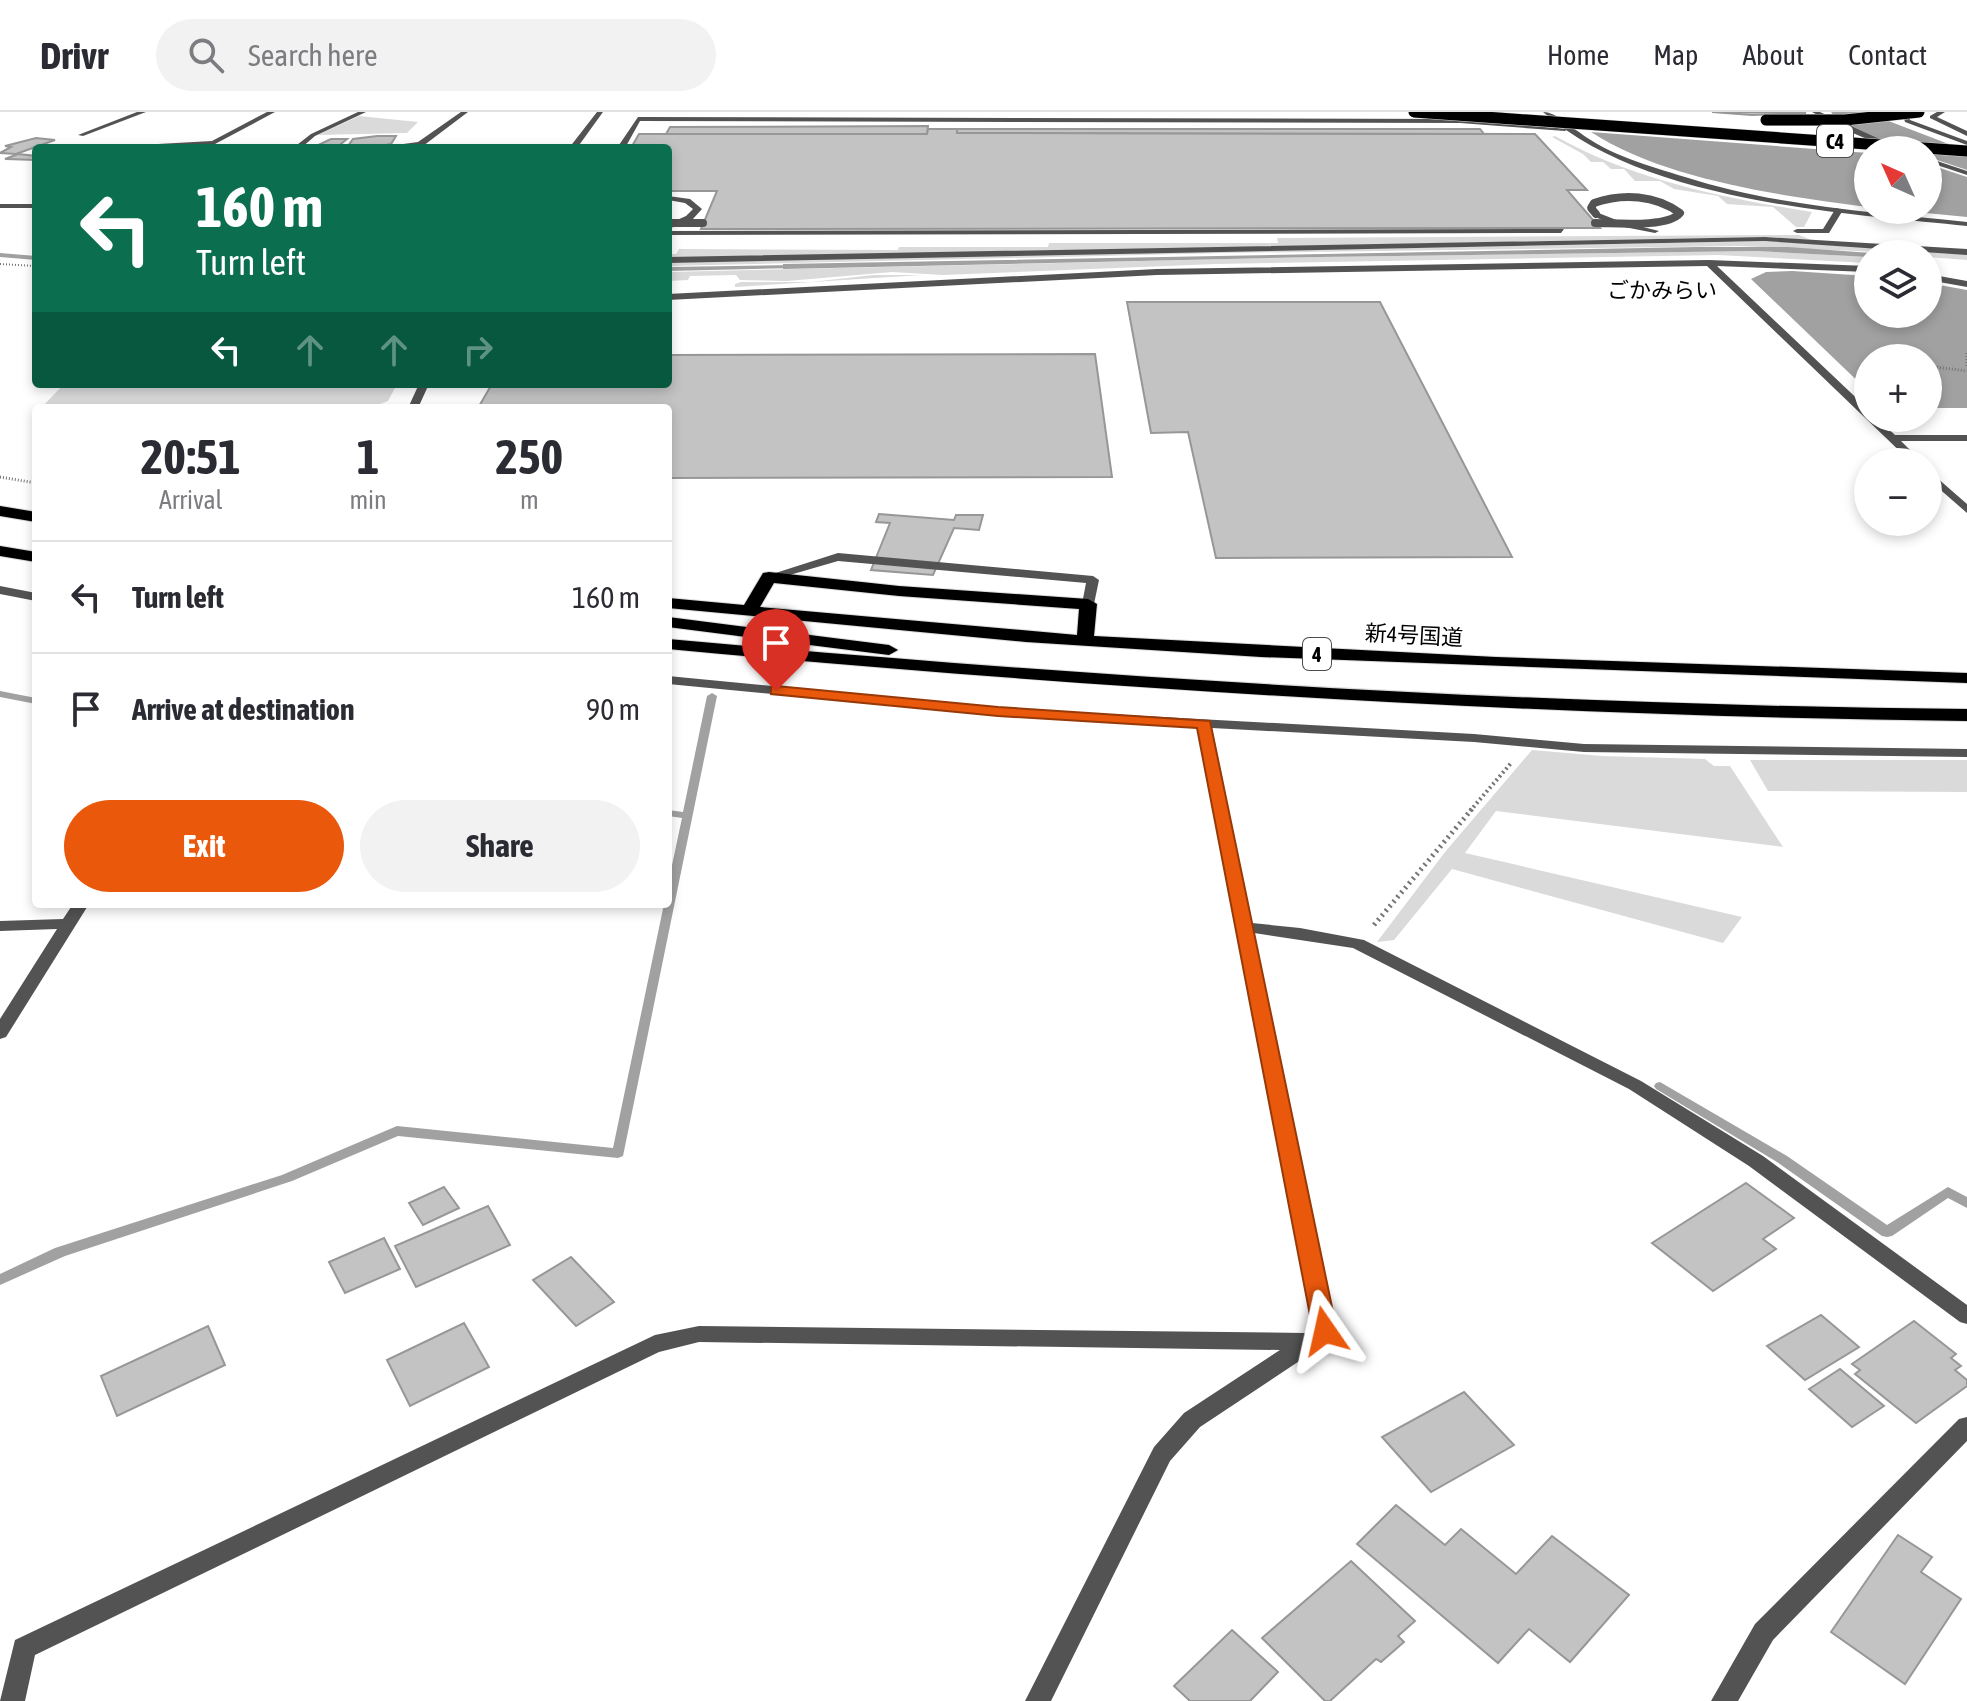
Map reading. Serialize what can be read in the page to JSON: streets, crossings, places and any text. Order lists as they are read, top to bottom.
{
  "streets": {
    "highway": ["C4", "新4号国道", "4"]
  },
  "districts": ["ごかみらい"],
  "north": "top left",
  "page": {
    "header": "Drivr",
    "search": "Search here",
    "nav": [
      "Home",
      "Map",
      "About",
      "Contact"
    ],
    "map_buttons": ["+", "−"],
    "turn": ["160 m", "Turn left"],
    "eta": [
      "20:51",
      "Arrival",
      "1",
      "min",
      "250",
      "m"
    ],
    "list": [
      {
        "name": "Turn left",
        "value": "160 m"
      },
      {
        "name": "Arrive at destination",
        "value": "90 m"
      }
    ],
    "buttons": ["Exit", "Share"]
  }
}
